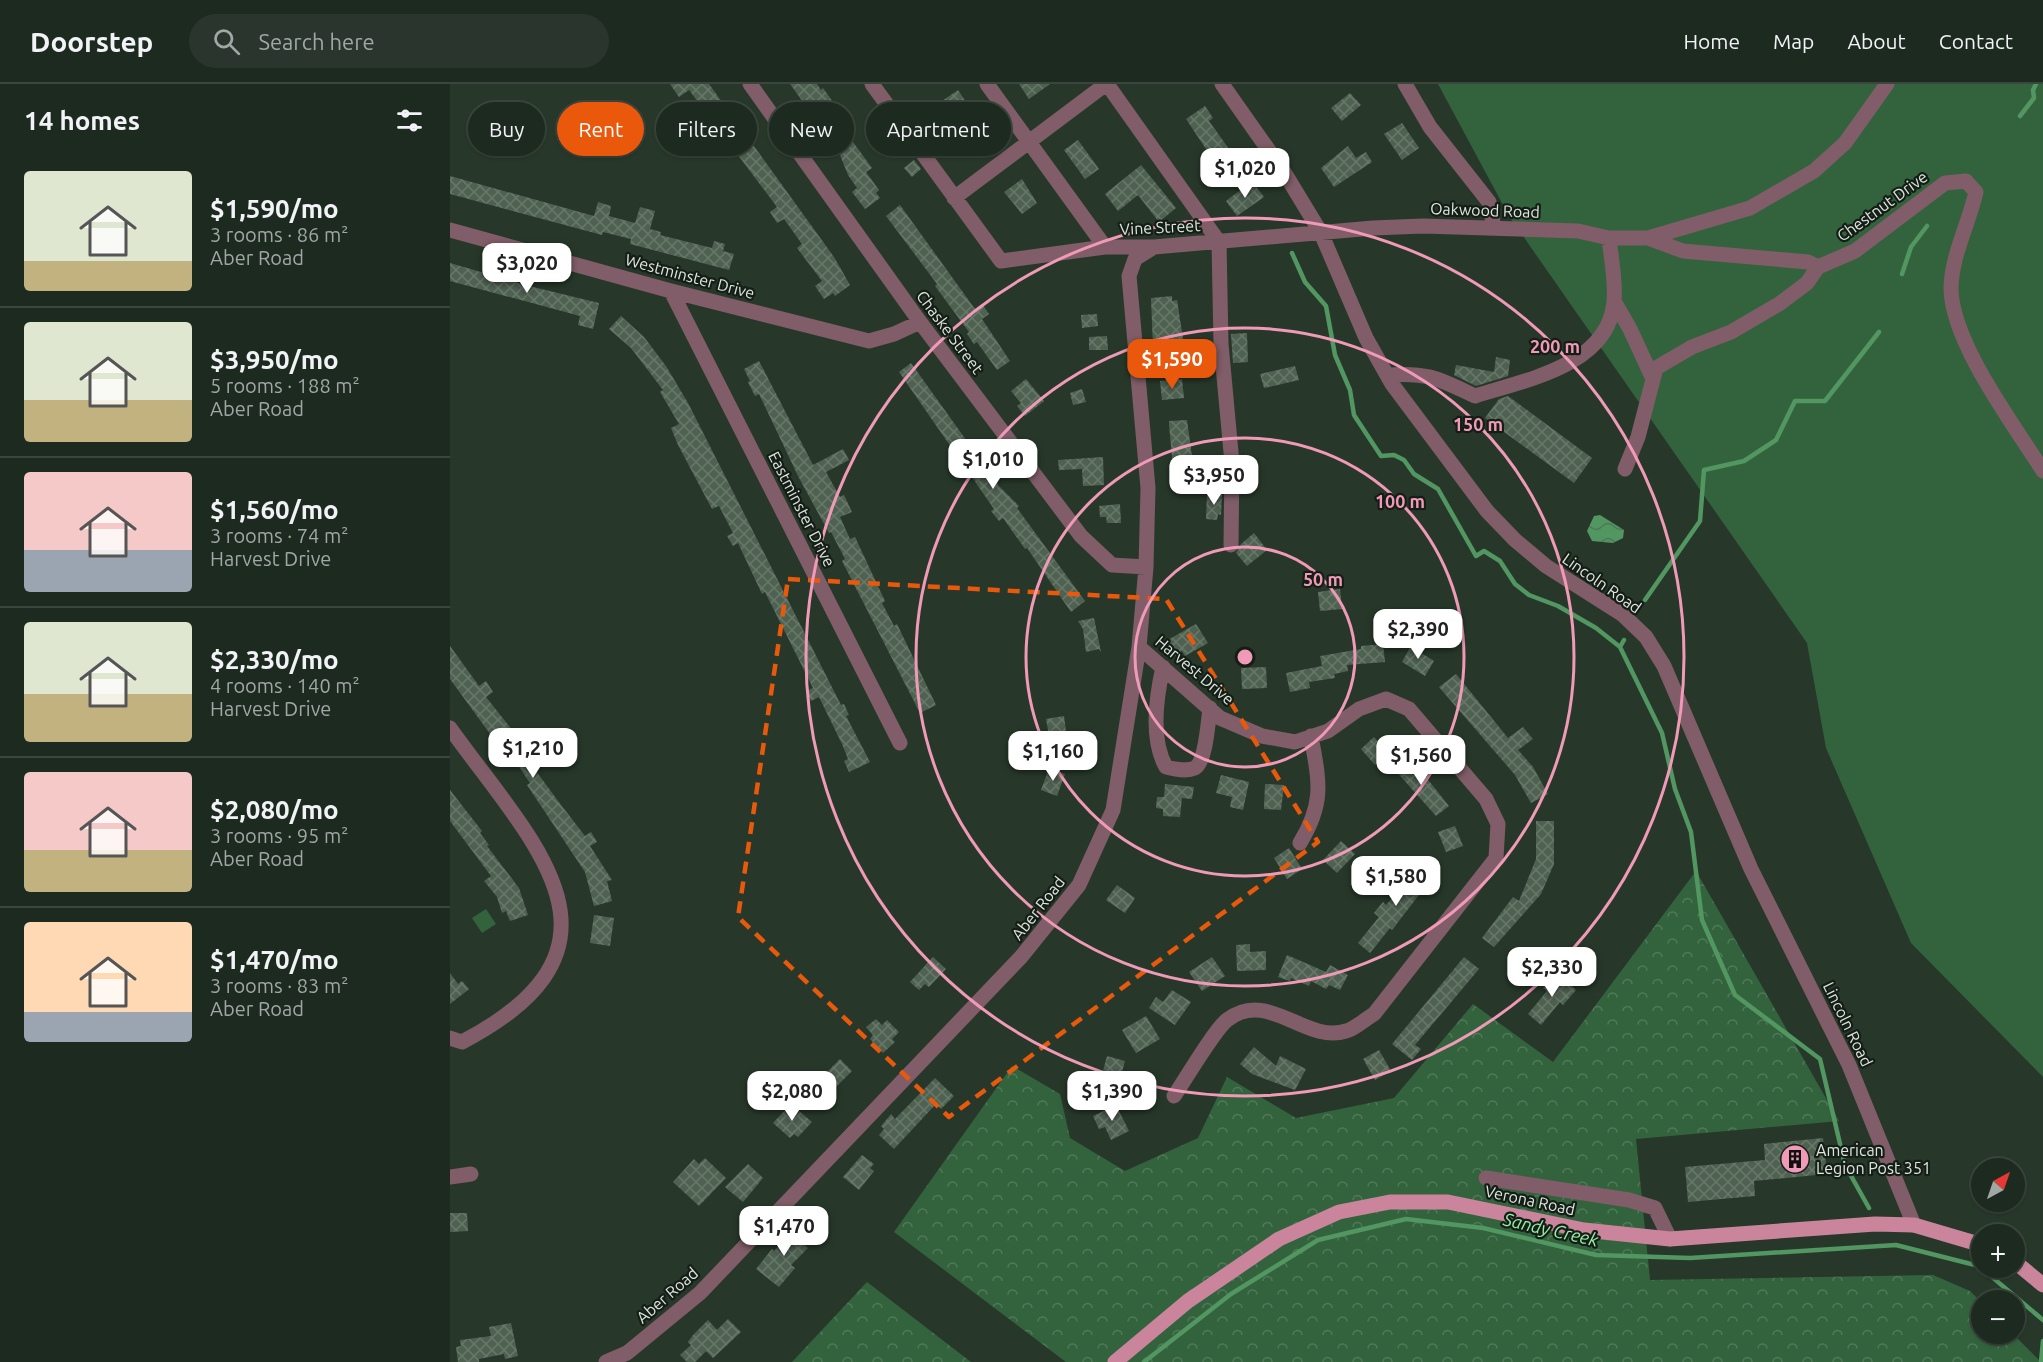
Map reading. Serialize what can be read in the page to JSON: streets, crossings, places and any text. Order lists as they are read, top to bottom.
{
  "streets": {
    "main road": ["Verona Road"],
    "street": [
      "Chestnut Drive",
      "Oakwood Road",
      "Vine Street",
      "Westminster Drive",
      "Chaske Street",
      "Eastminster Drive",
      "Lincoln Road",
      "Harvest Drive",
      "Aber Road"
    ]
  },
  "crossings": [
    ["Oakwood Road", "Vine Street"],
    ["Oakwood Road", "Lincoln Road"],
    ["Vine Street", "Lincoln Road"],
    ["Vine Street", "Aber Road"],
    ["Westminster Drive", "Chaske Street"],
    ["Westminster Drive", "Eastminster Drive"],
    ["Chaske Street", "Aber Road"],
    ["Lincoln Road", "Verona Road"],
    ["Harvest Drive", "Aber Road"]
  ],
  "water": ["Sandy Creek"],
  "places": {
    "building": ["American Legion Post 351"]
  },
  "north": "top right",
  "page": {
    "header": "Doorstep",
    "search": "Search here",
    "nav": [
      "Home",
      "Map",
      "About",
      "Contact"
    ],
    "heading": "14 homes",
    "chip": [
      "Buy",
      "Rent",
      "Filters",
      "New",
      "Apartment"
    ],
    "price": [
      "$1,020",
      "$3,020",
      "$1,590",
      "$1,010",
      "$3,950",
      "$2,390",
      "$1,210",
      "$1,160",
      "$1,560",
      "$1,580",
      "$2,330",
      "$2,080",
      "$1,390",
      "$1,470"
    ],
    "list": [
      {
        "name": "$1,590/mo",
        "note": "3 rooms · 86 m² · Aber Road"
      },
      {
        "name": "$3,950/mo",
        "note": "5 rooms · 188 m² · Aber Road"
      },
      {
        "name": "$1,560/mo",
        "note": "3 rooms · 74 m² · Harvest Drive"
      },
      {
        "name": "$2,330/mo",
        "note": "4 rooms · 140 m² · Harvest Drive"
      },
      {
        "name": "$2,080/mo",
        "note": "3 rooms · 95 m² · Aber Road"
      },
      {
        "name": "$1,470/mo",
        "note": "3 rooms · 83 m² · Aber Road"
      }
    ],
    "map_buttons": ["+", "−"]
  },
  "rings": [
    "200 m",
    "150 m",
    "100 m",
    "50 m"
  ]
}
